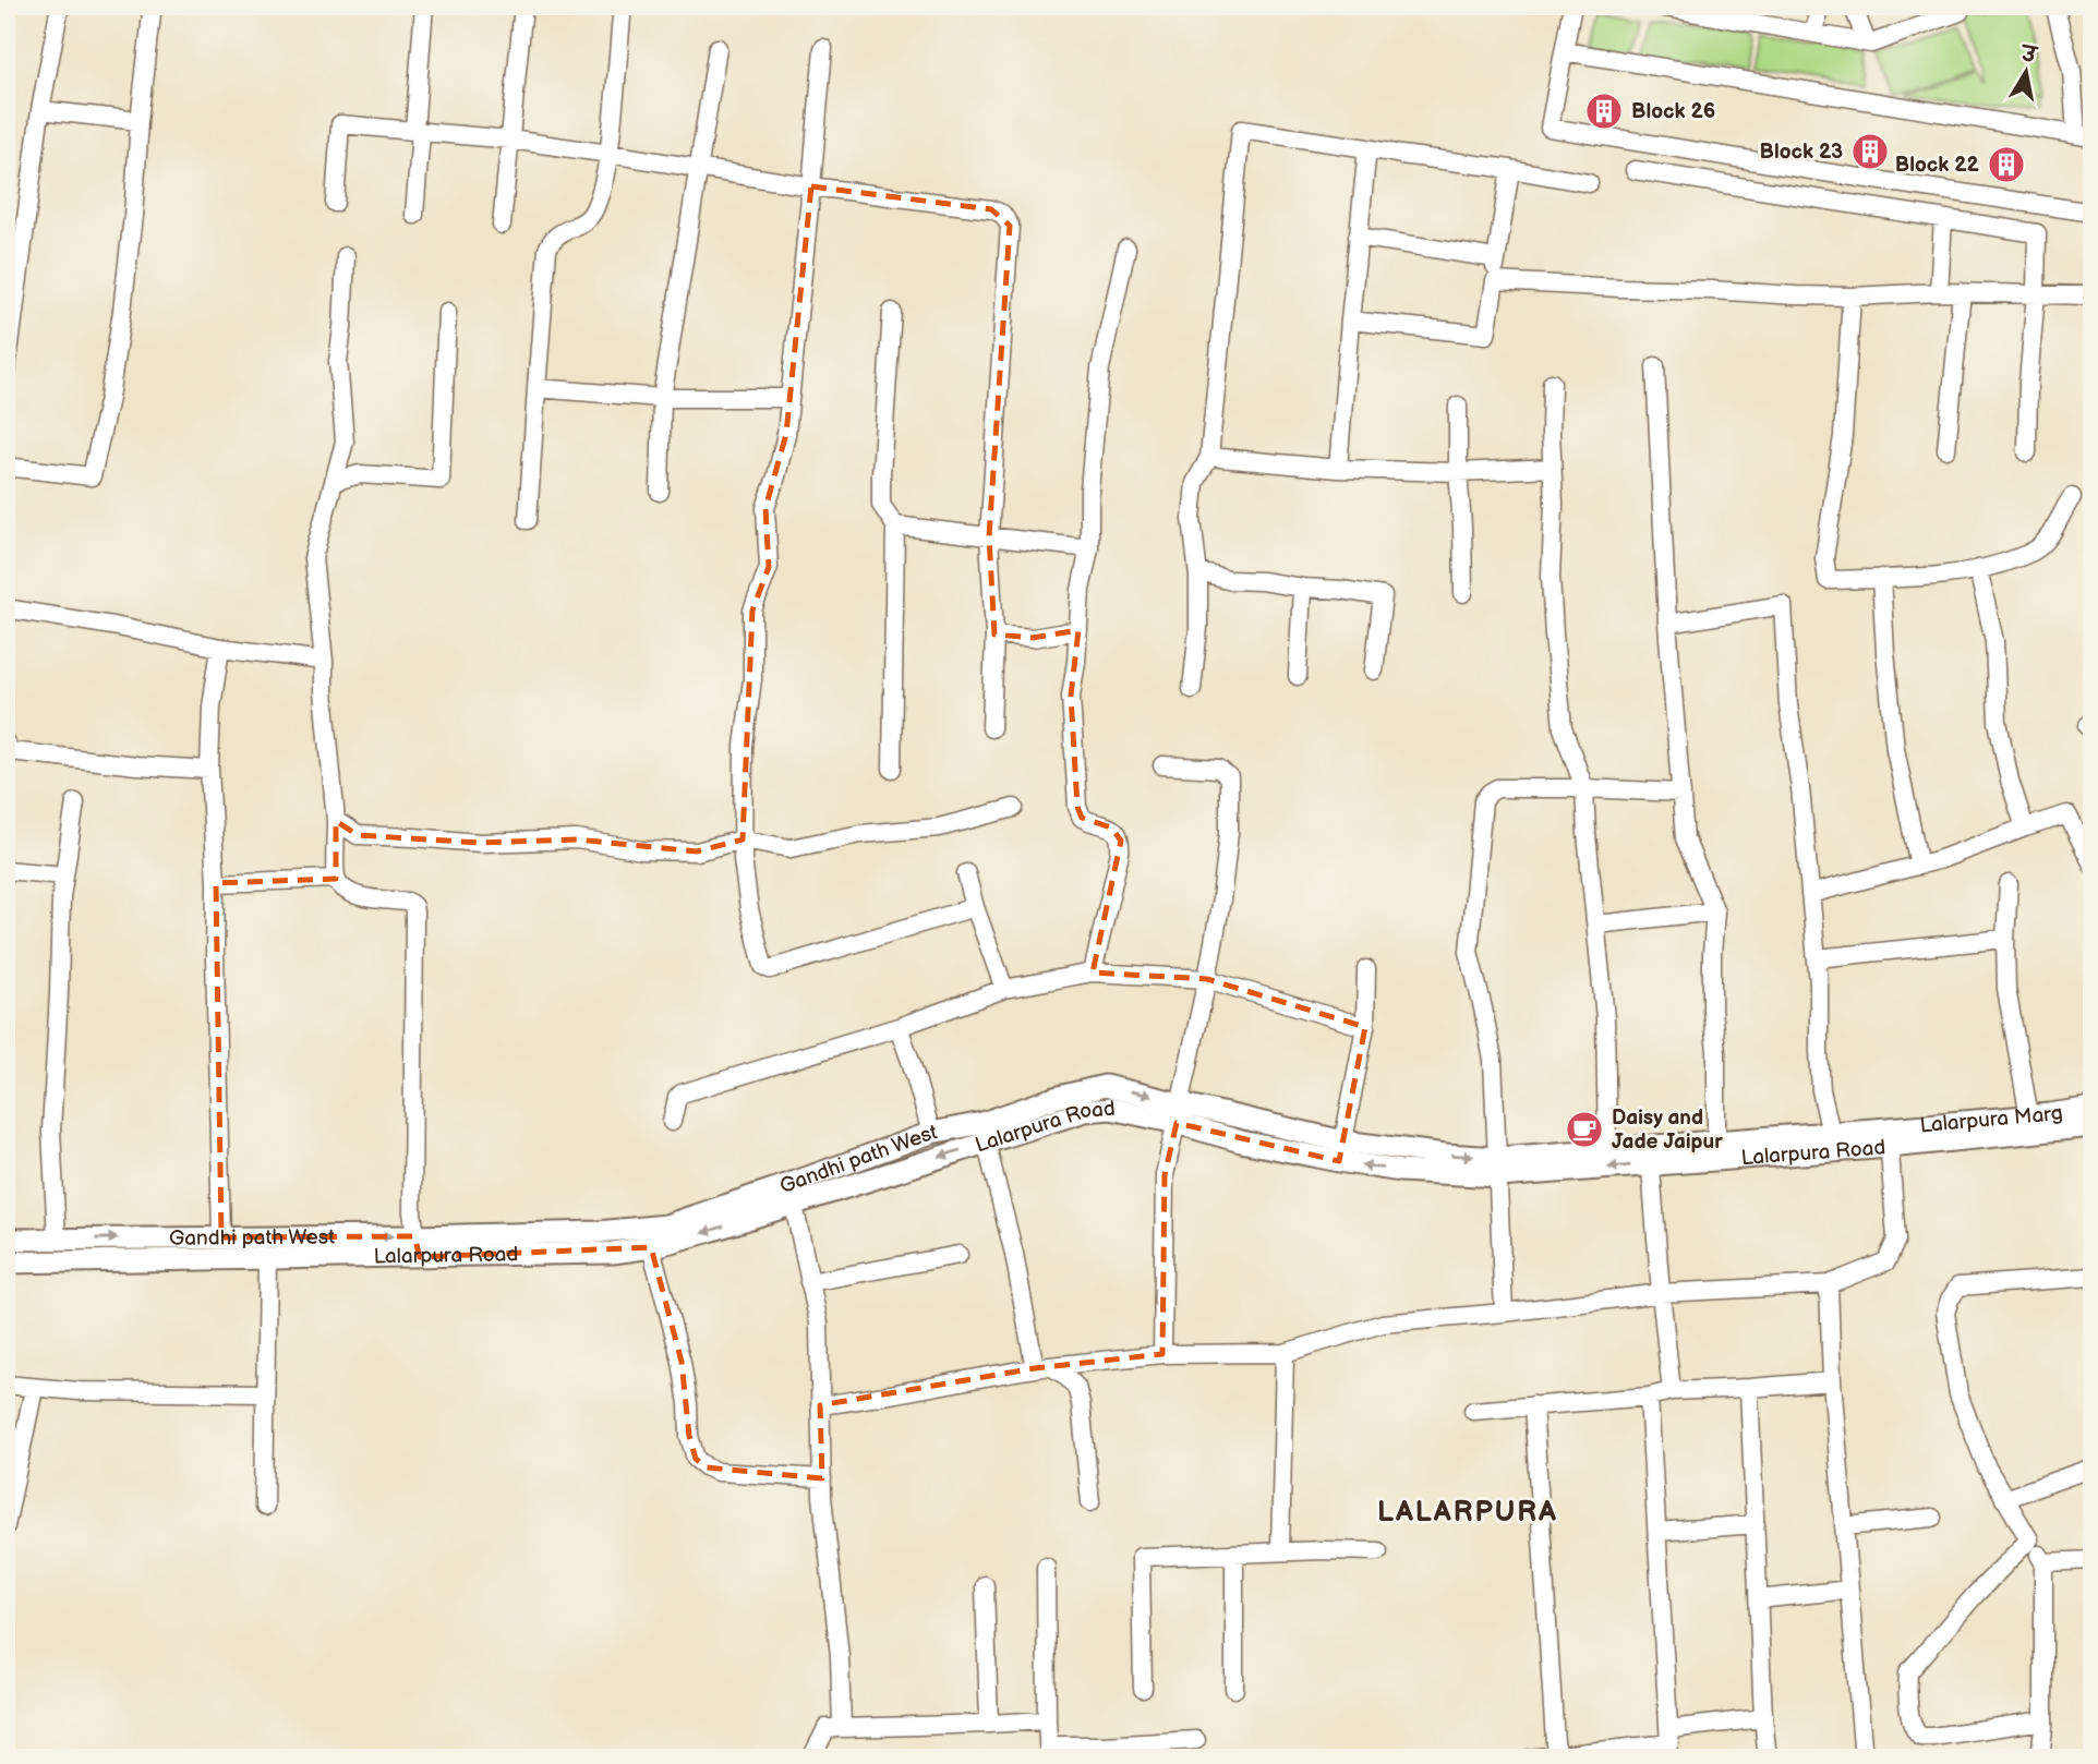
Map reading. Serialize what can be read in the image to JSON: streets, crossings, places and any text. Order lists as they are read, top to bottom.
{
  "streets": {
    "street": ["Lalarpura Marg", "Lalarpura Road", "Gandhi path West"]
  },
  "crossings": [
    ["Lalarpura Marg", "Lalarpura Road"],
    ["Lalarpura Marg", "Gandhi path West"],
    ["Lalarpura Road", "Gandhi path West"]
  ],
  "districts": ["LALARPURA"],
  "places": {
    "building": ["Block 26", "Block 23", "Block 22"],
    "cafe": ["Daisy and Jade Jaipur"]
  },
  "north": "top"
}
